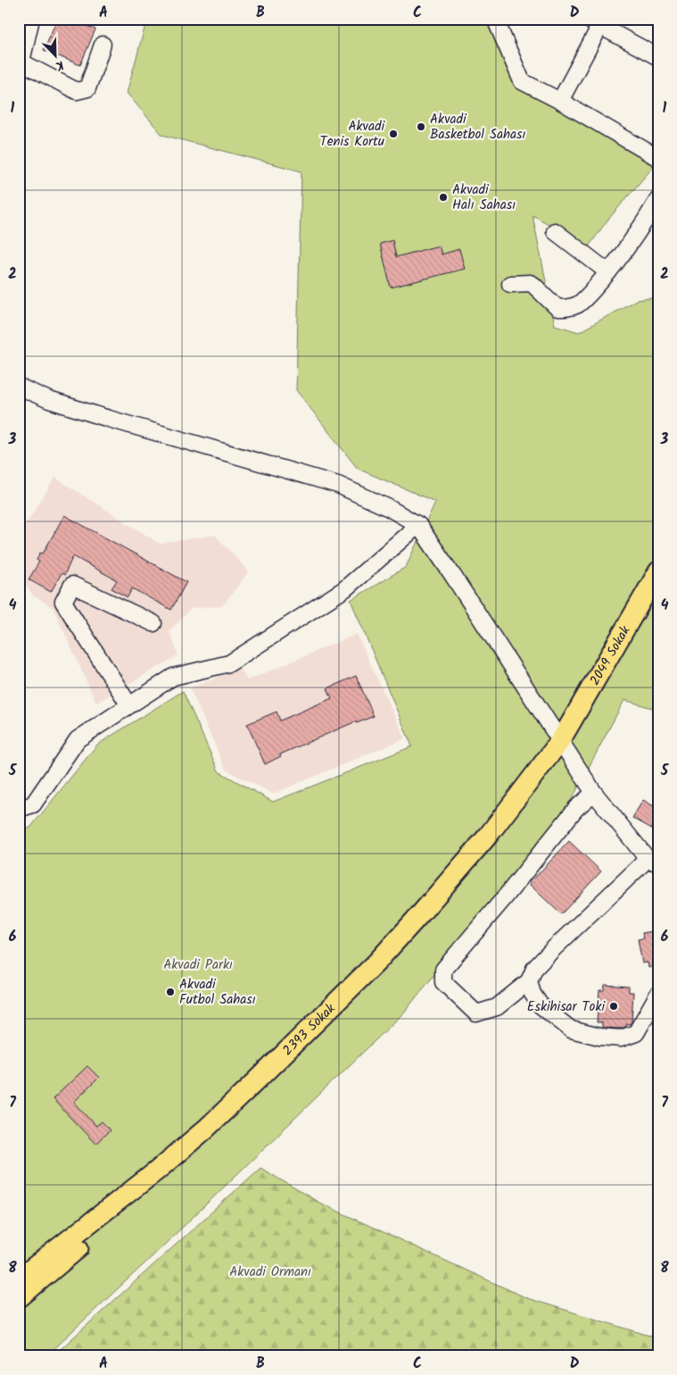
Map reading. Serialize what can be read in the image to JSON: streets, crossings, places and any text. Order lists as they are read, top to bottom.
{
  "streets": {
    "main road": ["2049 Sokak", "2393 Sokak"]
  },
  "crossings": [
    ["2049 Sokak", "2393 Sokak"]
  ],
  "parks": ["Akvadi Parkı", "Akvadi Ormanı"],
  "places": [
    "Akvadi Basketbol Sahası",
    "Akvadi Tenis Kortu",
    "Akvadi Halı Sahası",
    "Akvadi Futbol Sahası",
    "Eskihisar Toki"
  ],
  "north": "bottom right",
  "grid": {
    "columns": [
      "A",
      "B",
      "C",
      "D"
    ],
    "rows": [
      "1",
      "2",
      "3",
      "4",
      "5",
      "6",
      "7",
      "8"
    ]
  }
}
